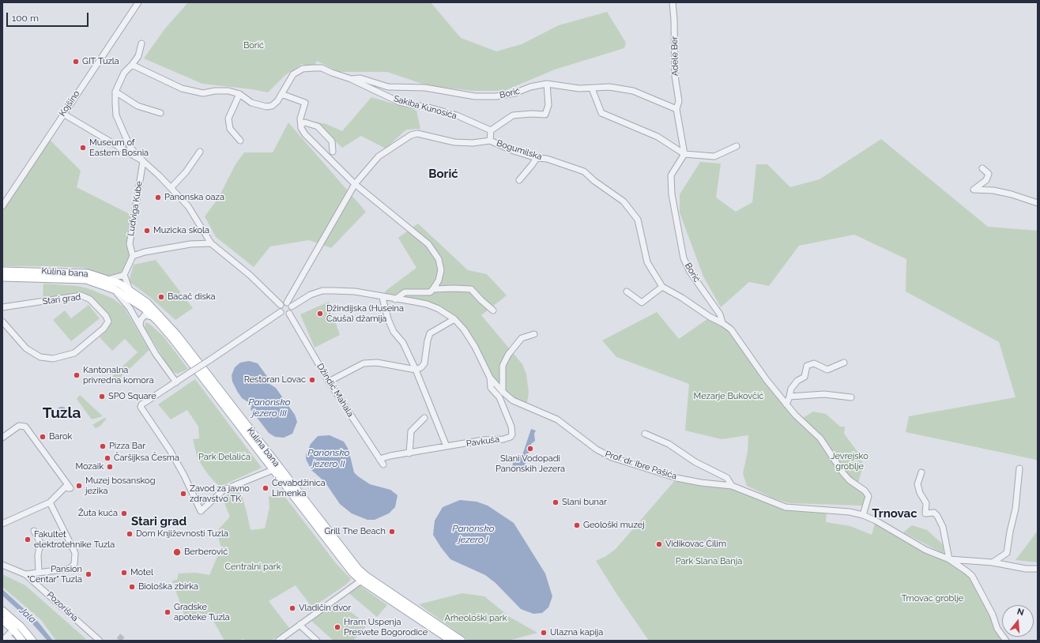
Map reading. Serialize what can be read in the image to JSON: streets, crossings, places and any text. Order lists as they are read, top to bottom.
{
  "streets": {
    "main road": ["Kulina bana"],
    "street": [
      "Adele Ber",
      "Borić",
      "Kojšino",
      "Sakiba Kunosića",
      "Bogumilska",
      "Ludviga Kube",
      "Stari grad",
      "Džindić Mahala",
      "Pavkuša",
      "Prof. dr. Ibre Pašića",
      "Pozorišna"
    ]
  },
  "crossings": [
    ["Adele Ber", "Borić"],
    ["Borić", "Sakiba Kunosića"],
    ["Borić", "Bogumilska"],
    ["Bogumilska", "Džindić Mahala"],
    ["Bogumilska", "Prof. dr. Ibre Pašića"],
    ["Džindić Mahala", "Pavkuša"],
    ["Džindić Mahala", "Prof. dr. Ibre Pašića"],
    ["Pavkuša", "Prof. dr. Ibre Pašića"]
  ],
  "districts": [
    "Borić",
    "Tuzla",
    "Trnovac",
    "Stari grad"
  ],
  "water": [
    "Panonsko jezero III",
    "Panonsko jezero II",
    "Panonsko jezero I",
    "Jala"
  ],
  "parks": [
    "Borić",
    "Mezarje Bukovčić",
    "Jevrejsko groblje",
    "Park Delalića",
    "Park Slana Banja",
    "Centralni park",
    "Trnovac groblje",
    "Arheološki park"
  ],
  "places": [
    "GIT Tuzla",
    "Museum of Eastern Bosnia",
    "Panonska oaza",
    "Muzicka skola",
    "Bacač diska",
    "Džindijska (Huseina Čauša) džamija",
    "Kantonalna privredna komora",
    "Restoran Lovac",
    "SPO Square",
    "Barok",
    "Pizza Bar",
    "Slani Vodopadi Panonskih Jezera",
    "Čaršijksa Česma",
    "Mozaik",
    "Muzej bosanskog jezika",
    "Ćevabdžinica Limenka",
    "Zavod za javno zdravstvo TK",
    "Slani bunar",
    "Žuta kuća",
    "Geološki muzej",
    "Grill The Beach",
    "Dom Književnosti Tuzla",
    "Fakultet elektrotehnike Tuzla",
    "Vidikovac Ćilim",
    "Berberović",
    "Motel",
    "Pansion \"Centar\" Tuzla",
    "Biološka zbirka",
    "Vladičin dvor",
    "Gradske apoteke Tuzla",
    "Hram Uspenja Presvete Bogorodice",
    "Ulazna kapija"
  ],
  "scale_bar": "100 m",
  "north": "top"
}
